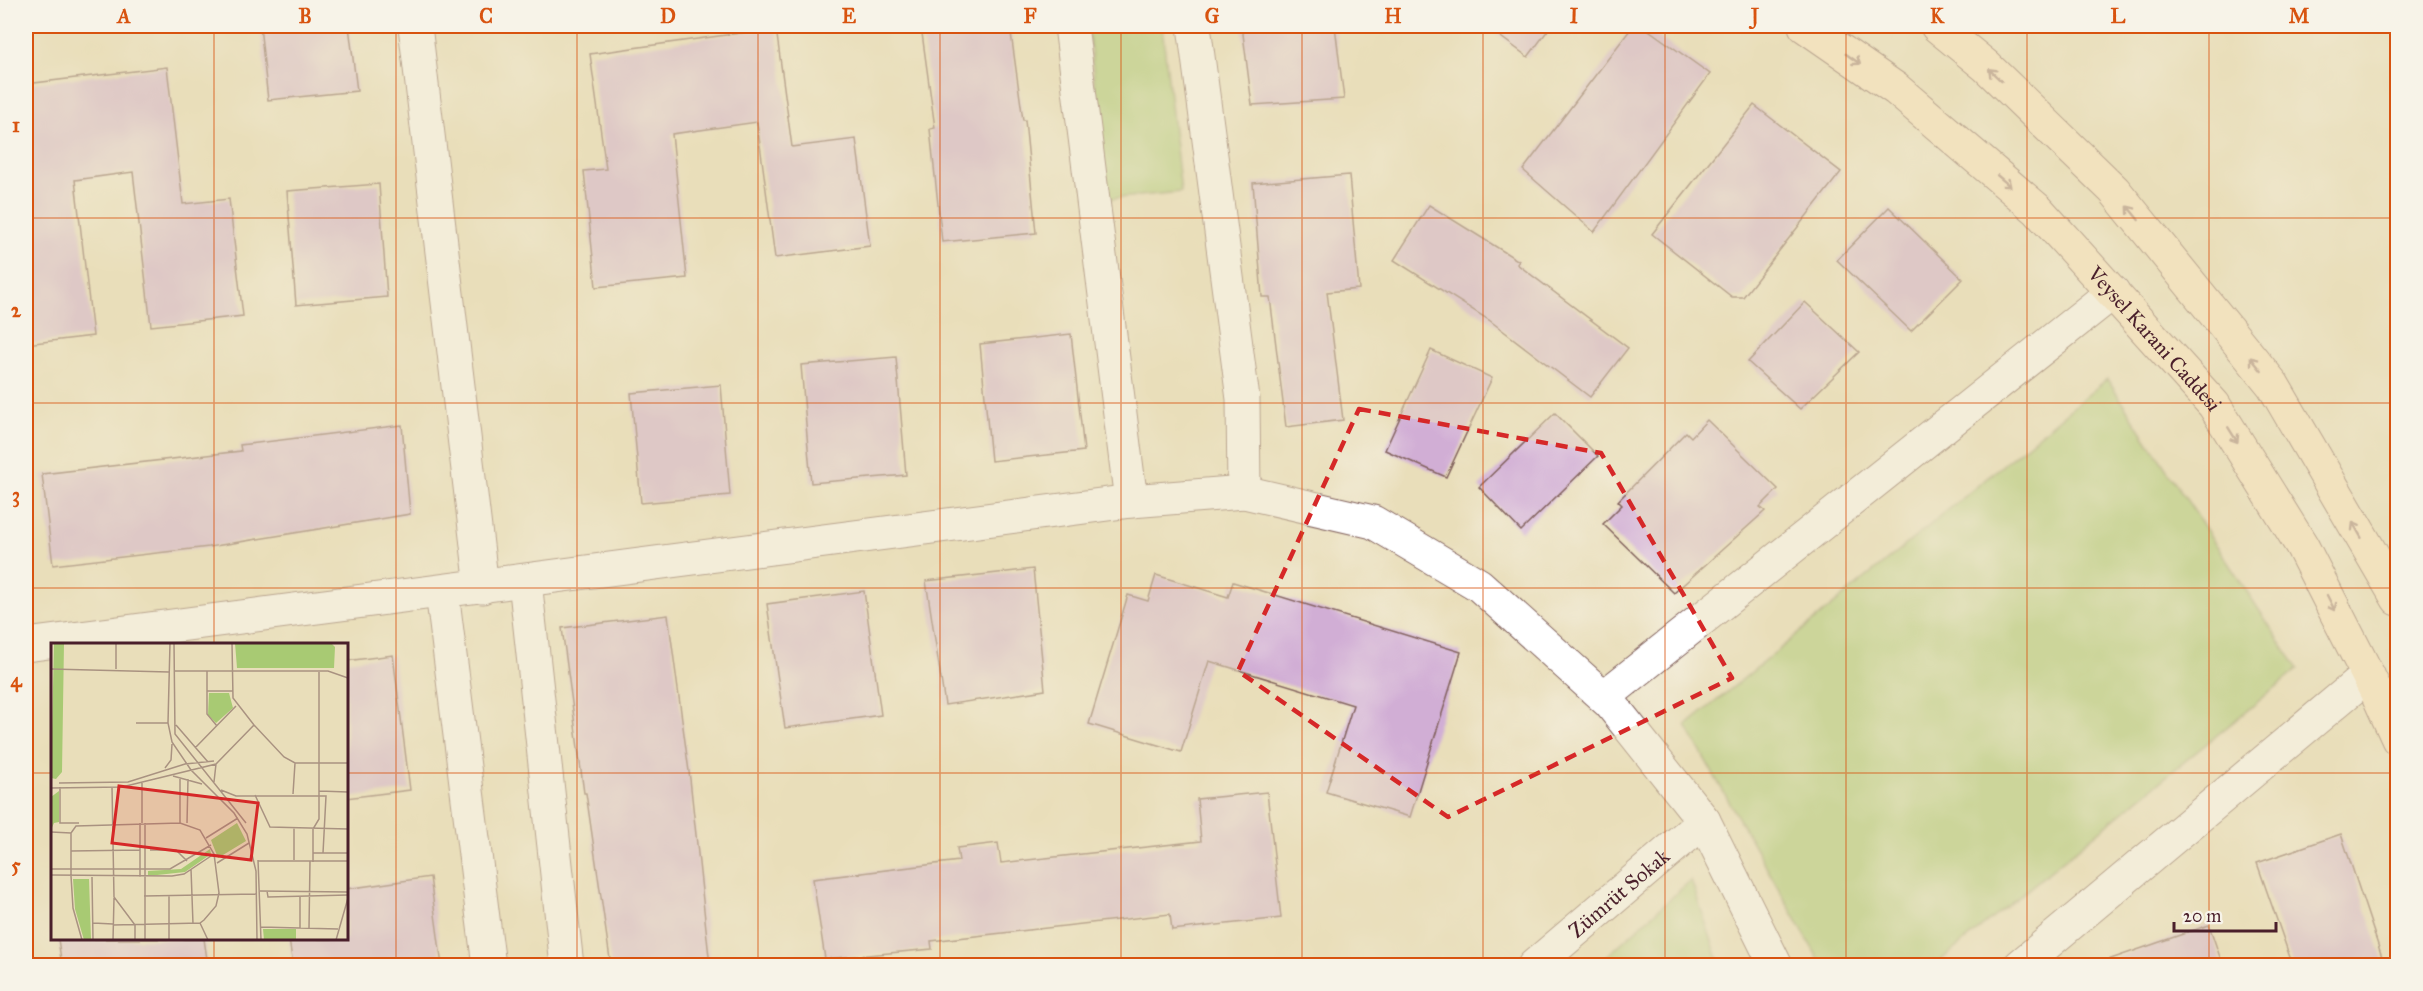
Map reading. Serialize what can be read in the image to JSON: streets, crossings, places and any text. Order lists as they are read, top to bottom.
{
  "streets": {
    "main road": ["Veysel Karani Caddesi"],
    "street": ["Zümrüt Sokak"]
  },
  "scale_bar": "20 m",
  "grid": {
    "columns": [
      "A",
      "B",
      "C",
      "D",
      "E",
      "F",
      "G",
      "H",
      "I",
      "J",
      "K",
      "L",
      "M"
    ],
    "rows": [
      "1",
      "2",
      "3",
      "4",
      "5"
    ]
  }
}
